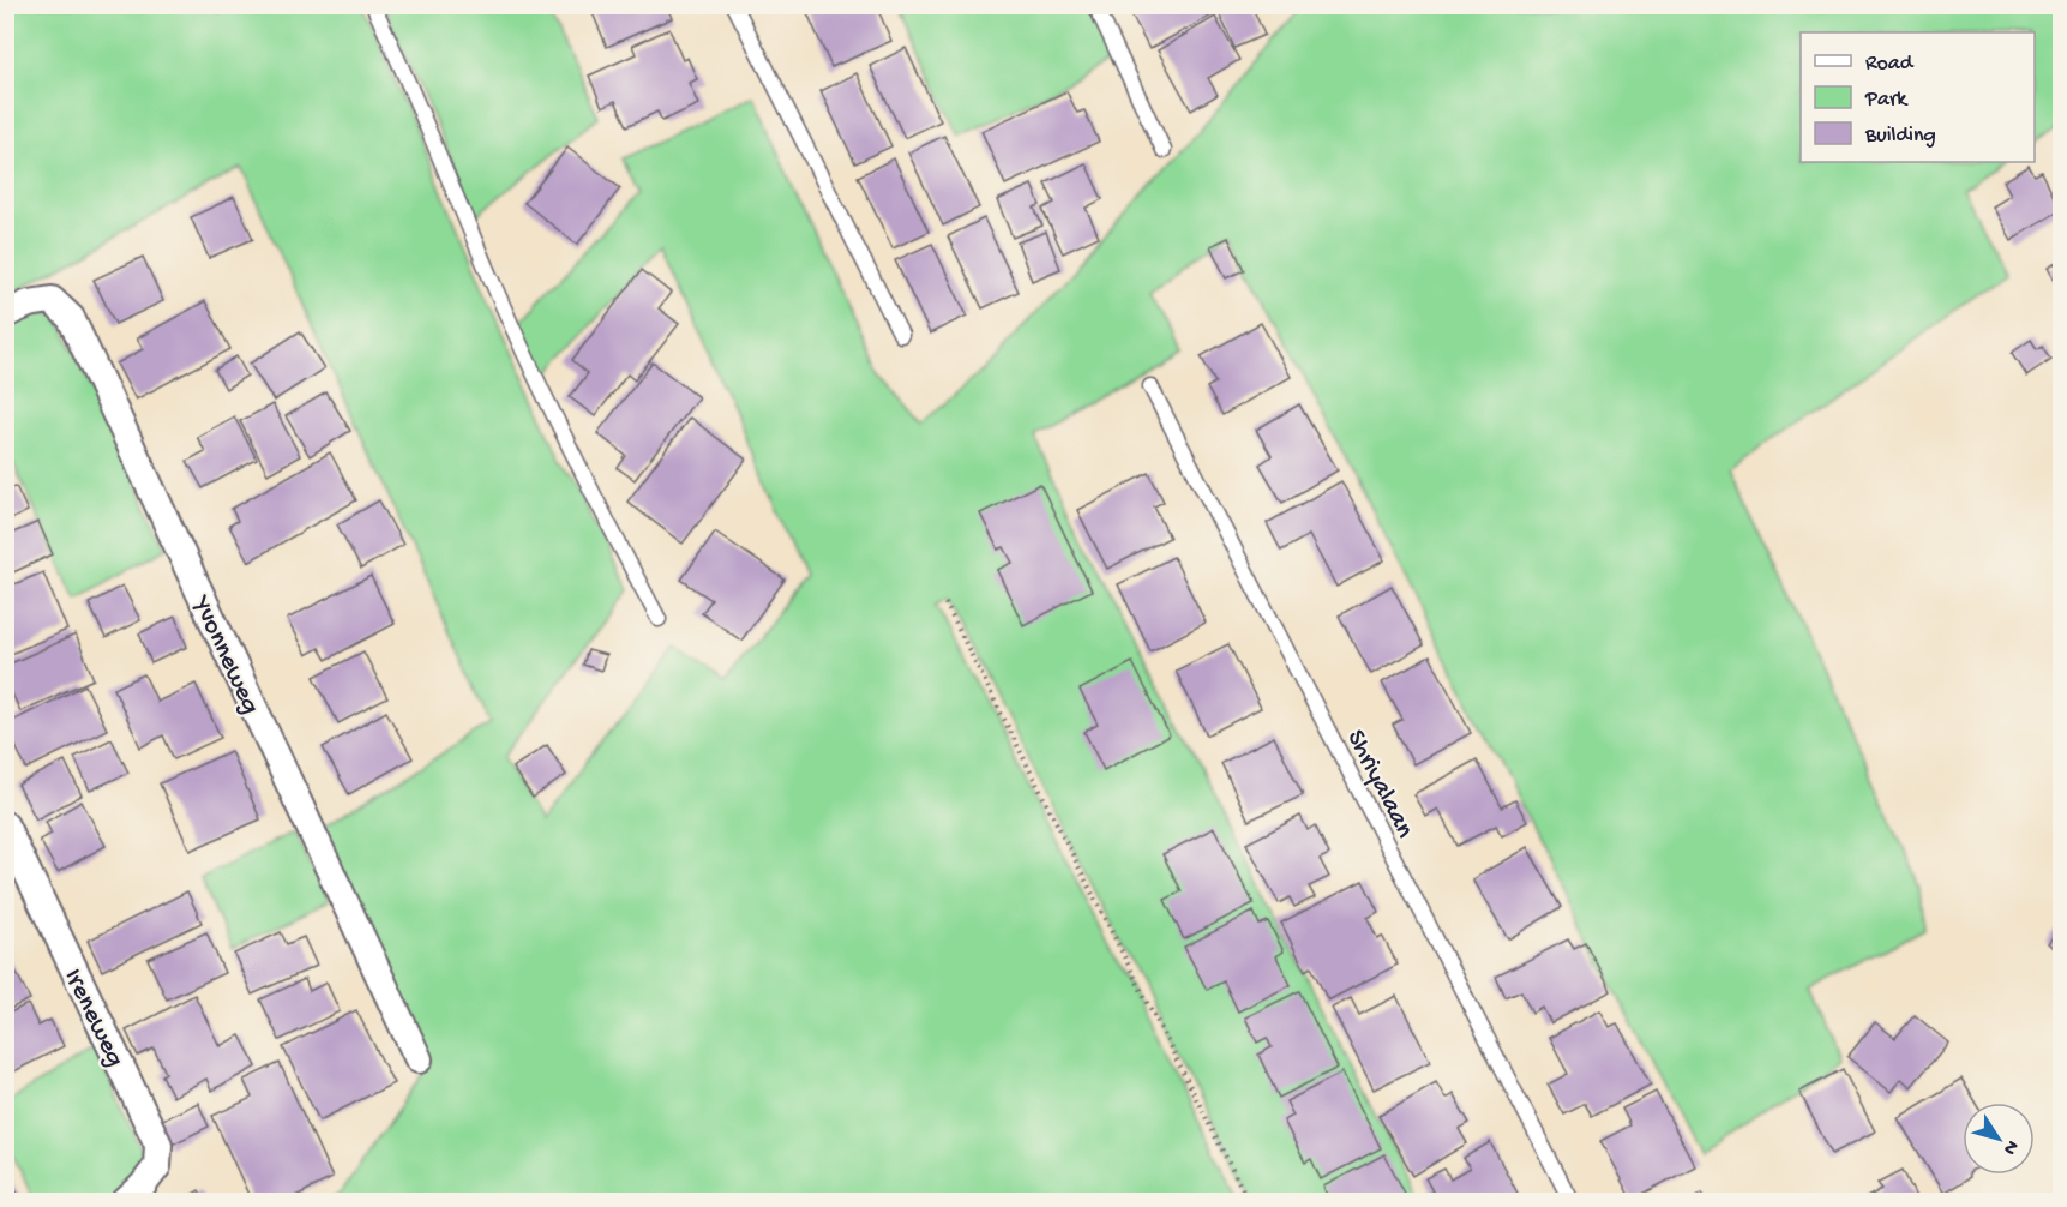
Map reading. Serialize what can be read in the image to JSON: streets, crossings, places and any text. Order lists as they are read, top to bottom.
{
  "streets": {
    "street": ["Yvonneweg", "Ireneweg"],
    "lane": ["Shriyalaan"]
  },
  "legend": ["Road", "Park", "Building"],
  "north": "bottom right"
}
